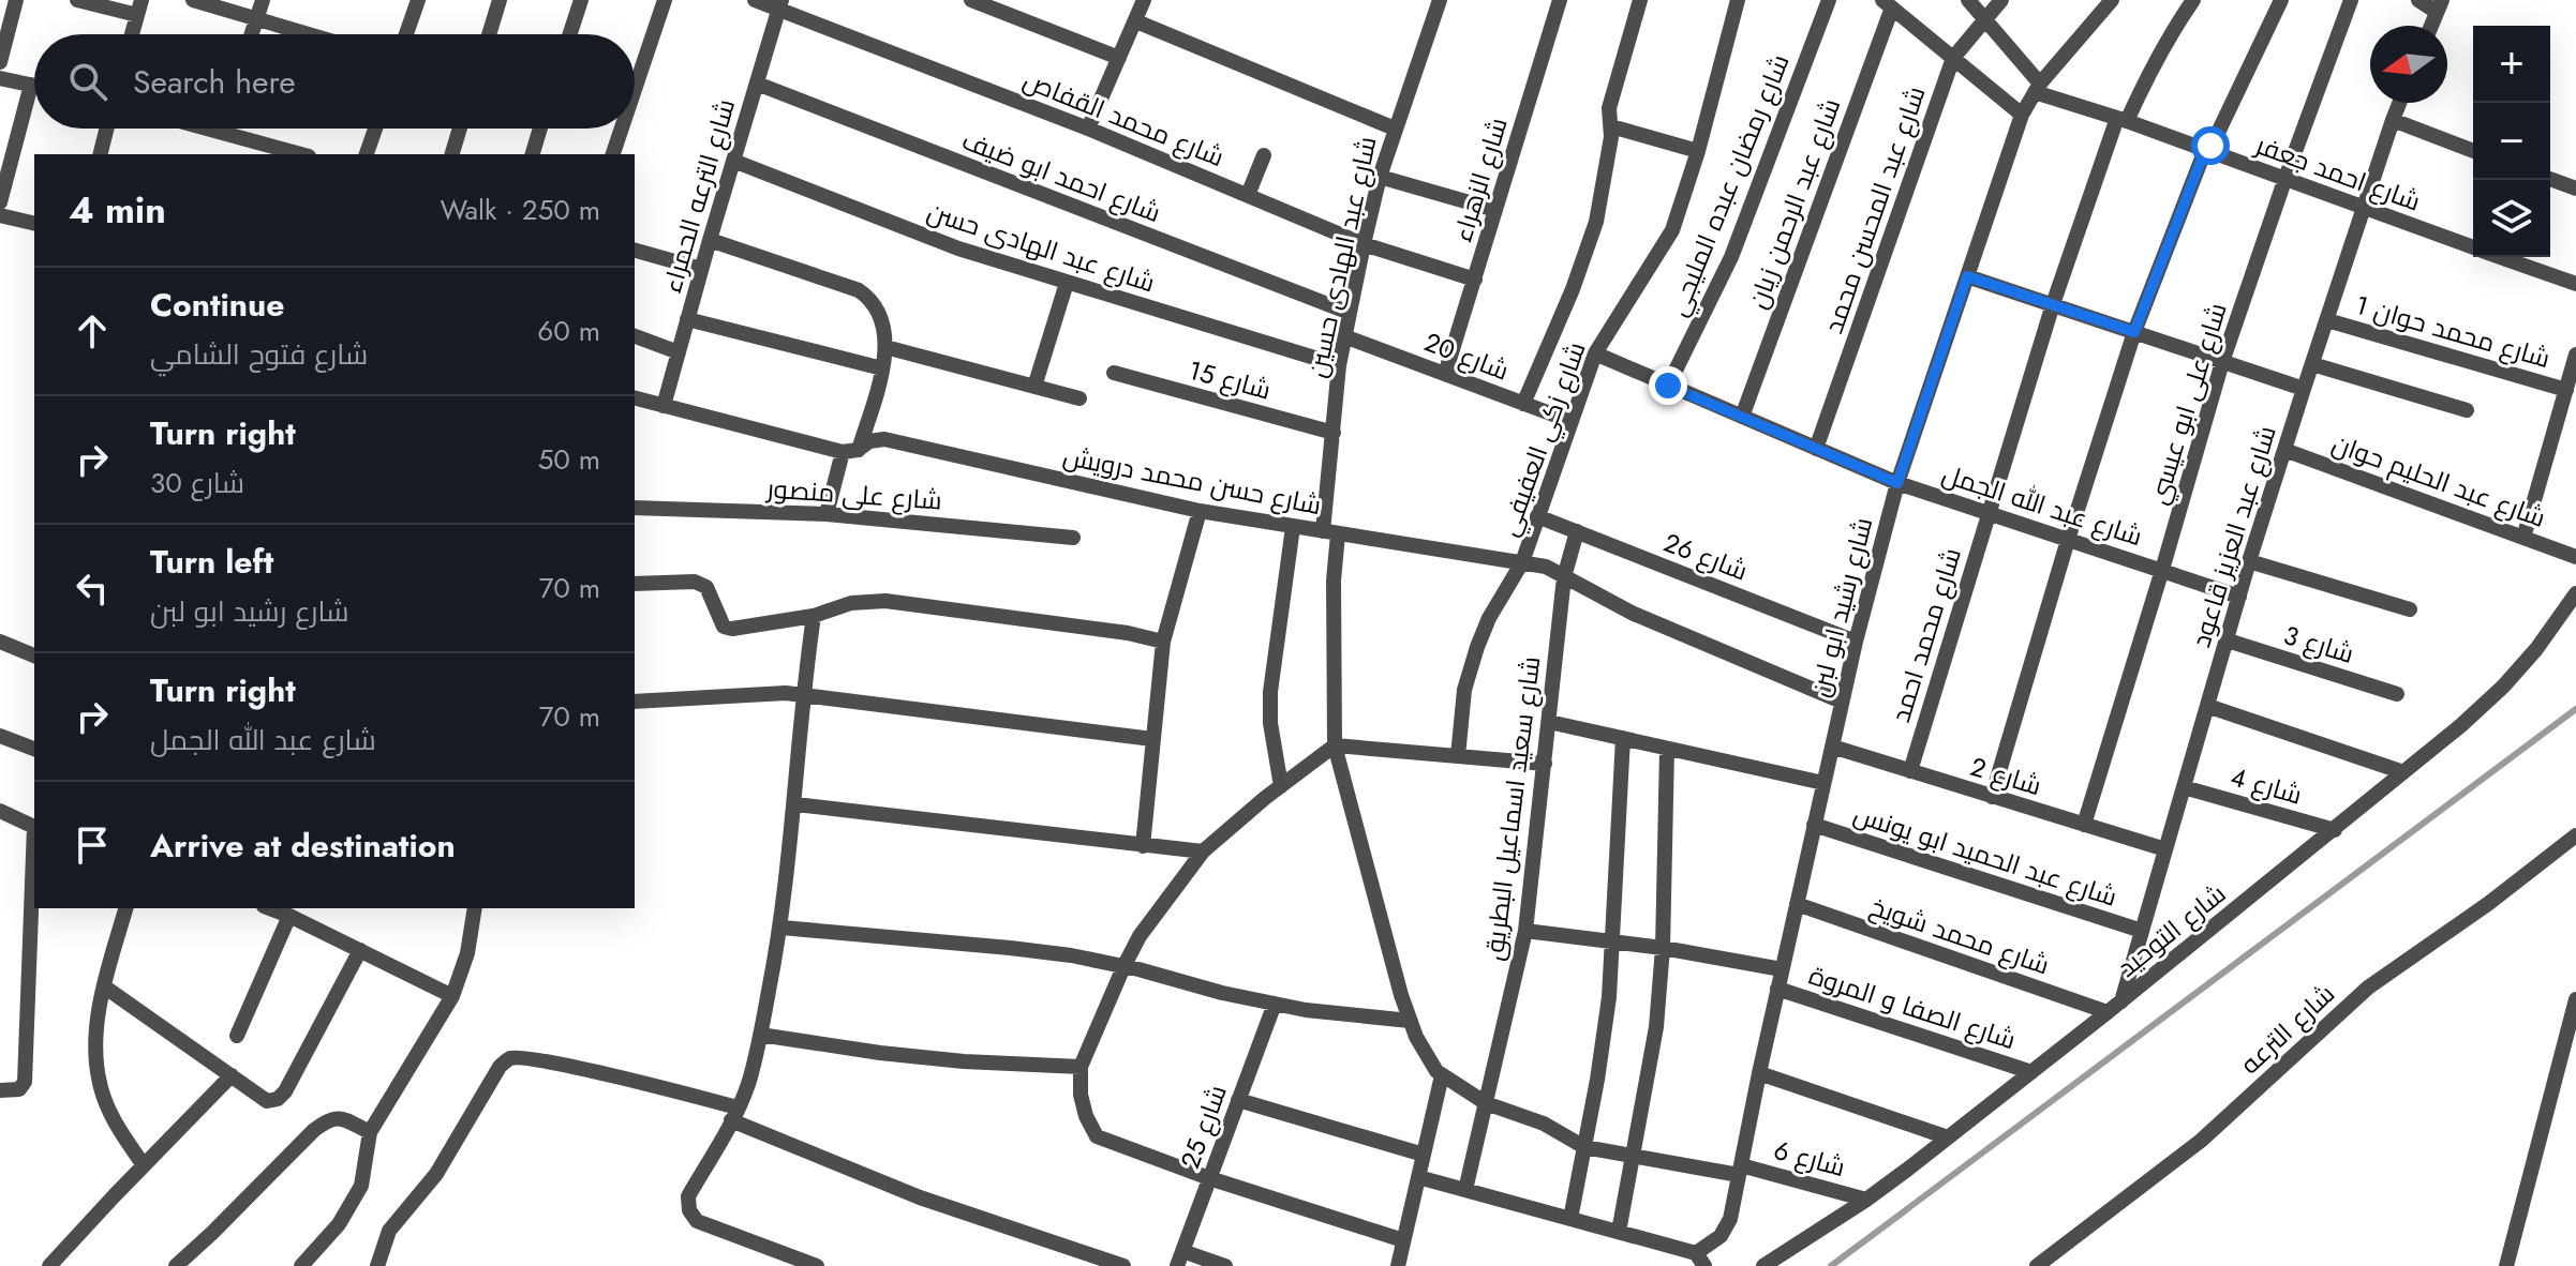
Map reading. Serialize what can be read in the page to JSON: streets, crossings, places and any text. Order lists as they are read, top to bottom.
{
  "streets": {
    "street": [
      "شارع محمد القفاص",
      "شارع احمد جعفر",
      "شارع احمد ابو ضيف",
      "شارع الزهراء",
      "شارع رمضان عبده المليجي",
      "شارع الترعه الحمراء",
      "شارع عبد الرحمن زيان",
      "شارع عبد المحسن محمد",
      "شارع عبد الهادى حسن",
      "شارع عبد الهادى حسين",
      "شارع محمد حوان 1",
      "شارع 20",
      "شارع 15",
      "شارع على ابو عيسي",
      "شارع زكي العفيفي",
      "شارع حسن محمد درويش",
      "شارع عبد الحليم حوان",
      "شارع على منصور",
      "شارع عبد الله الجمل",
      "شارع عبد العزيز قاعود",
      "شارع 26",
      "شارع رشيد ابو لبن",
      "شارع محمد احمد",
      "شارع 3",
      "شارع 2",
      "شارع 4",
      "شارع سعيد اسماعيل البطريق",
      "شارع عبد الحميد ابو يونس",
      "شارع التوحيد",
      "شارع محمد شويخ",
      "شارع الصفا و المروة",
      "شارع الترعه",
      "شارع 25",
      "شارع 6"
    ]
  },
  "crossings": [
    ["شارع محمد القفاص", "شارع الزهراء"],
    ["شارع محمد القفاص", "شارع الترعه الحمراء"],
    ["شارع محمد القفاص", "شارع عبد الهادى حسين"],
    ["شارع احمد جعفر", "شارع على ابو عيسي"],
    ["شارع احمد جعفر", "شارع عبد العزيز قاعود"],
    ["شارع احمد جعفر", "شارع رشيد ابو لبن"],
    ["شارع احمد جعفر", "شارع محمد احمد"],
    ["شارع احمد ابو ضيف", "شارع الترعه الحمراء"],
    ["شارع احمد ابو ضيف", "شارع عبد الهادى حسين"],
    ["شارع الزهراء", "شارع 20"],
    ["شارع رمضان عبده المليجي", "شارع عبد الله الجمل"],
    ["شارع الترعه الحمراء", "شارع عبد الهادى حسن"],
    ["شارع عبد الرحمن زيان", "شارع عبد الله الجمل"],
    ["شارع عبد المحسن محمد", "شارع عبد الله الجمل"],
    ["شارع عبد الهادى حسن", "شارع عبد الهادى حسين"],
    ["شارع عبد الهادى حسين", "شارع 20"],
    ["شارع عبد الهادى حسين", "شارع 15"],
    ["شارع عبد الهادى حسين", "شارع حسن محمد درويش"],
    ["شارع عبد الهادى حسين", "شارع 6"],
    ["شارع محمد حوان 1", "شارع عبد العزيز قاعود"],
    ["شارع 20", "شارع زكي العفيفي"],
    ["شارع على ابو عيسي", "شارع عبد الله الجمل"],
    ["شارع على ابو عيسي", "شارع 2"],
    ["شارع زكي العفيفي", "شارع حسن محمد درويش"],
    ["شارع زكي العفيفي", "شارع عبد الله الجمل"],
    ["شارع زكي العفيفي", "شارع 26"],
    ["شارع حسن محمد درويش", "شارع رشيد ابو لبن"],
    ["شارع حسن محمد درويش", "شارع سعيد اسماعيل البطريق"],
    ["شارع عبد الحليم حوان", "شارع عبد العزيز قاعود"],
    ["شارع عبد الله الجمل", "شارع عبد العزيز قاعود"],
    ["شارع عبد الله الجمل", "شارع رشيد ابو لبن"],
    ["شارع عبد الله الجمل", "شارع محمد احمد"],
    ["شارع عبد العزيز قاعود", "شارع 3"],
    ["شارع عبد العزيز قاعود", "شارع 2"],
    ["شارع عبد العزيز قاعود", "شارع 4"],
    ["شارع عبد العزيز قاعود", "شارع عبد الحميد ابو يونس"],
    ["شارع عبد العزيز قاعود", "شارع التوحيد"],
    ["شارع 26", "شارع رشيد ابو لبن"],
    ["شارع 26", "شارع سعيد اسماعيل البطريق"],
    ["شارع رشيد ابو لبن", "شارع 2"],
    ["شارع رشيد ابو لبن", "شارع عبد الحميد ابو يونس"],
    ["شارع رشيد ابو لبن", "شارع محمد شويخ"],
    ["شارع رشيد ابو لبن", "شارع الصفا و المروة"],
    ["شارع رشيد ابو لبن", "شارع 6"],
    ["شارع محمد احمد", "شارع 2"],
    ["شارع 4", "شارع التوحيد"],
    ["شارع سعيد اسماعيل البطريق", "شارع 6"],
    ["شارع التوحيد", "شارع محمد شويخ"],
    ["شارع التوحيد", "شارع الصفا و المروة"],
    ["شارع التوحيد", "شارع 6"]
  ],
  "north": "left",
  "page": {
    "map_buttons": ["+", "−"],
    "search": "Search here",
    "heading": ["4 min", "Walk · 250 m"],
    "list": [
      ["Continue", "شارع فتوح الشامي", "60 m"],
      ["Turn right", "شارع 30", "50 m"],
      ["Turn left", "شارع رشيد ابو لبن", "70 m"],
      ["Turn right", "شارع عبد الله الجمل", "70 m"],
      "Arrive at destination"
    ]
  }
}
